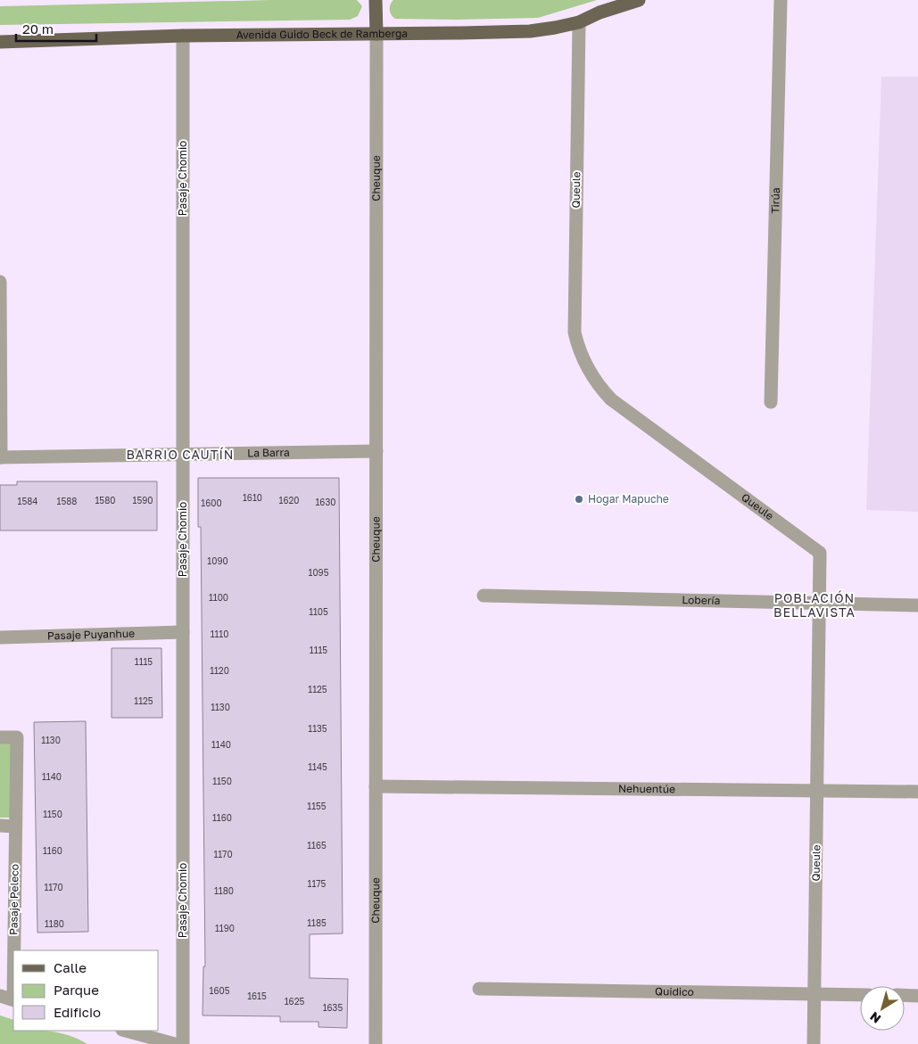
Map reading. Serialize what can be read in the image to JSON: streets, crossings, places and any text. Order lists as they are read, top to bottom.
{
  "streets": {
    "main road": ["Avenida Guido Beck de Ramberga"],
    "street": [
      "Cheuque",
      "Pasaje Chomio",
      "Queule",
      "Tirúa",
      "La Barra",
      "Lobería",
      "Pasaje Puyanhue",
      "Nehuentúe",
      "Pasaje Peleco",
      "Quidico"
    ]
  },
  "crossings": [
    ["Avenida Guido Beck de Ramberga", "Cheuque"],
    ["Avenida Guido Beck de Ramberga", "Pasaje Chomio"],
    ["Avenida Guido Beck de Ramberga", "Queule"],
    ["Cheuque", "La Barra"],
    ["Cheuque", "Nehuentúe"],
    ["Pasaje Chomio", "La Barra"],
    ["Pasaje Chomio", "Pasaje Puyanhue"],
    ["Queule", "Lobería"],
    ["Queule", "Nehuentúe"],
    ["Queule", "Quidico"]
  ],
  "districts": ["BARRIO CAUTÍN", "POBLACIÓN BELLAVISTA"],
  "places": ["Hogar Mapuche"],
  "house_numbers": [
    "1610",
    "1580",
    "1590",
    "1620",
    "1584",
    "1588",
    "1630",
    "1600",
    "1090",
    "1095",
    "1100",
    "1105",
    "1110",
    "1115",
    "1115",
    "1120",
    "1125",
    "1125",
    "1130",
    "1135",
    "1130",
    "1140",
    "1145",
    "1140",
    "1150",
    "1155",
    "1150",
    "1160",
    "1165",
    "1160",
    "1170",
    "1175",
    "1170",
    "1180",
    "1185",
    "1180",
    "1190",
    "1605",
    "1615",
    "1625",
    "1635"
  ],
  "legend": ["Calle", "Parque", "Edificio"],
  "scale_bar": "20 m",
  "north": "bottom left"
}
